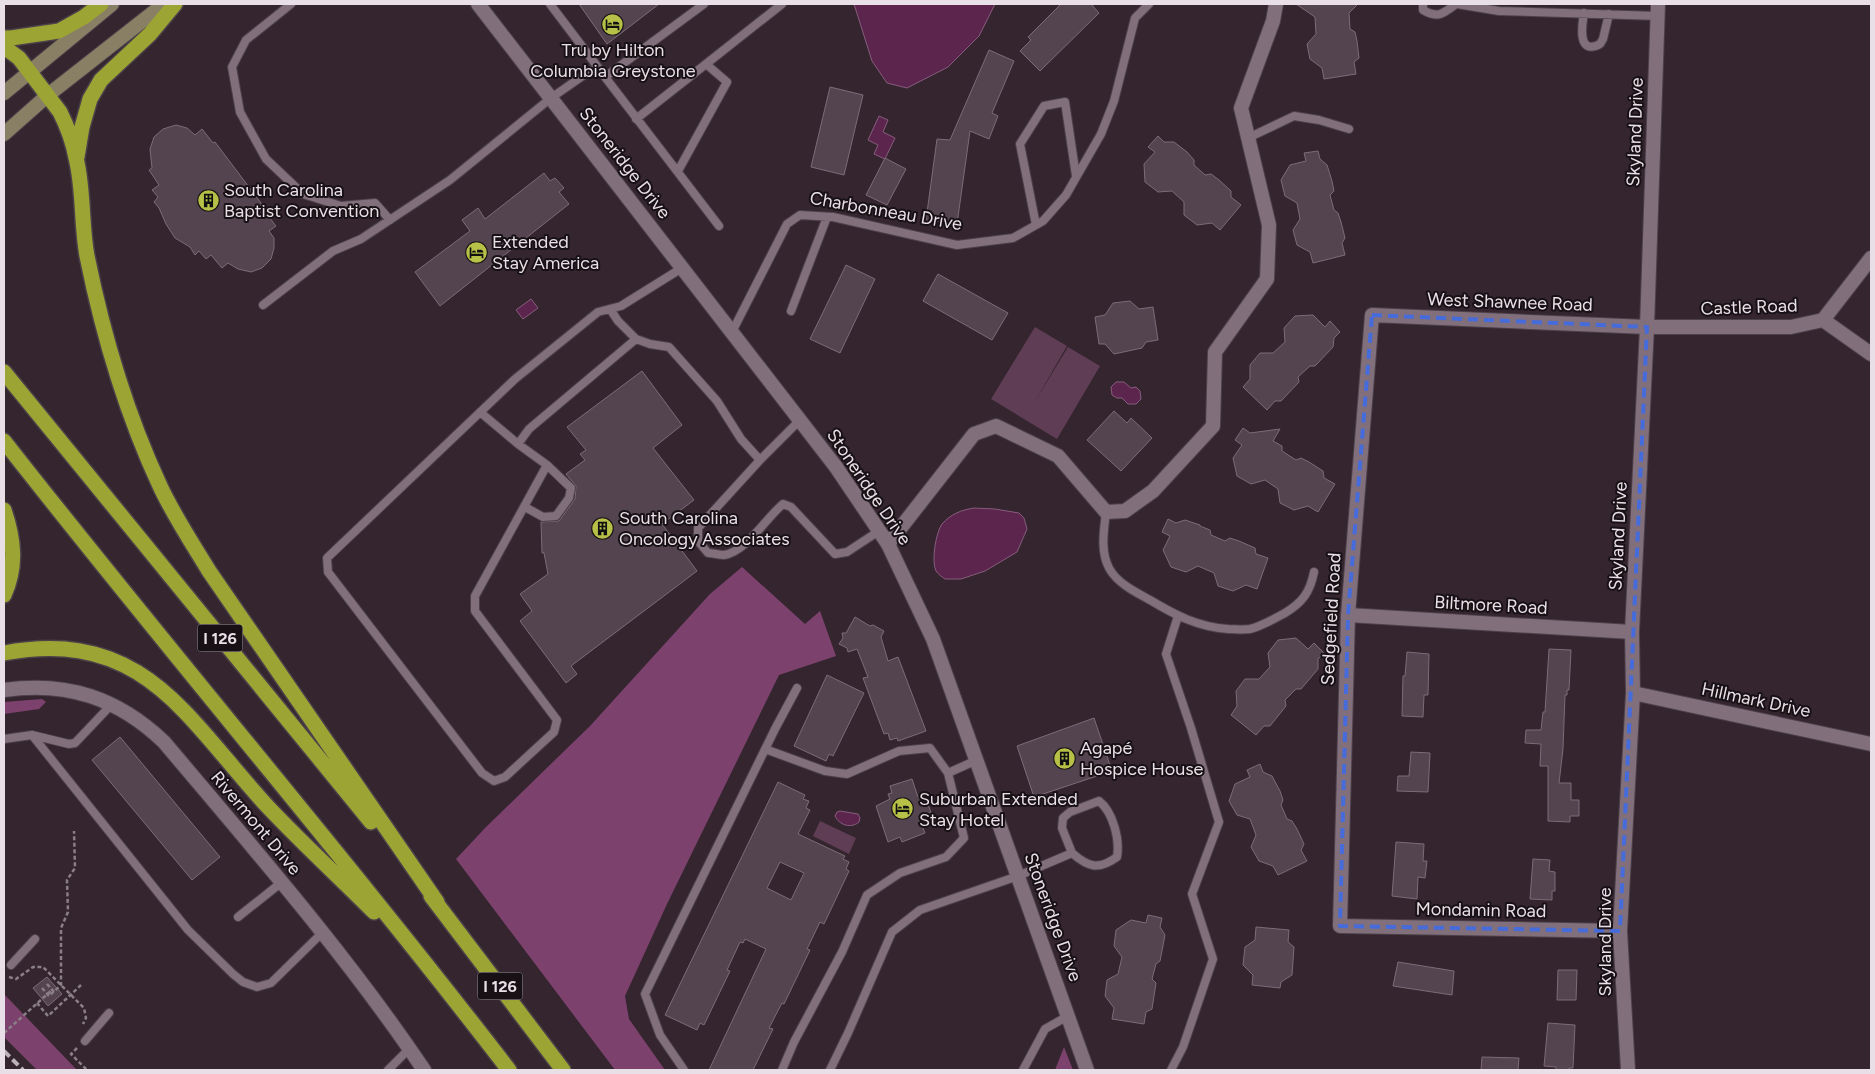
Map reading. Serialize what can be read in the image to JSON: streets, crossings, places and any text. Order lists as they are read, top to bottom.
{
  "streets": {
    "highway": ["I 126"],
    "street": [
      "Skyland Drive",
      "Stoneridge Drive",
      "West Shawnee Road",
      "Castle Road",
      "Biltmore Road",
      "Sedgefield Road",
      "Hillmark Drive",
      "Rivermont Drive",
      "Mondamin Road"
    ],
    "lane": ["Charbonneau Drive"]
  },
  "crossings": [
    ["Skyland Drive", "West Shawnee Road"],
    ["Skyland Drive", "Castle Road"],
    ["Skyland Drive", "Biltmore Road"],
    ["Skyland Drive", "Hillmark Drive"],
    ["Skyland Drive", "Mondamin Road"],
    ["Stoneridge Drive", "Charbonneau Drive"],
    ["West Shawnee Road", "Castle Road"],
    ["West Shawnee Road", "Sedgefield Road"],
    ["Biltmore Road", "Sedgefield Road"],
    ["Sedgefield Road", "Mondamin Road"]
  ],
  "places": {
    "hotel": ["Tru by Hilton Columbia Greystone", "Extended Stay America", "Suburban Extended Stay Hotel"],
    "building": ["South Carolina Baptist Convention", "South Carolina Oncology Associates", "Agapé Hospice House"]
  }
}
